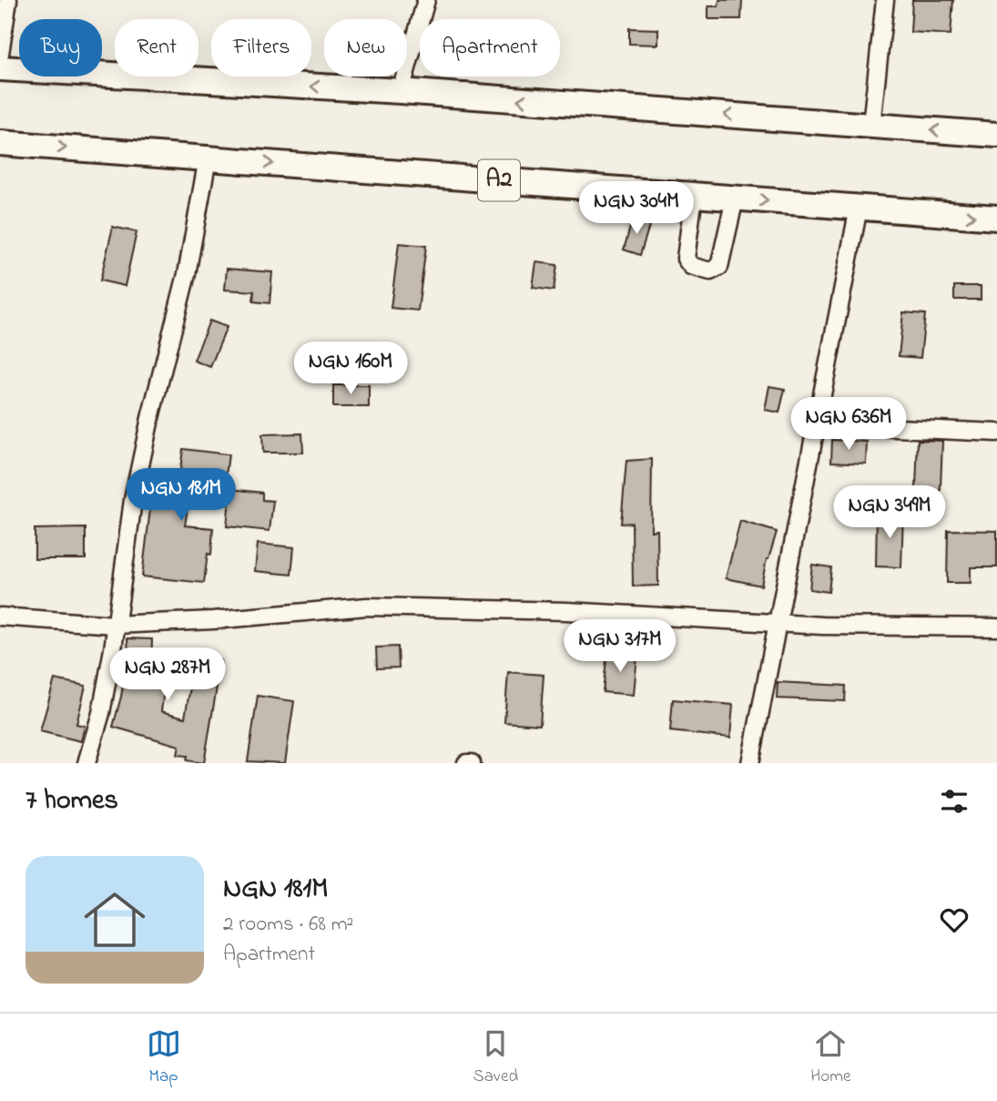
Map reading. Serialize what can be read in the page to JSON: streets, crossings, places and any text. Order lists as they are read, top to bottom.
{
  "streets": {
    "highway": ["A2"]
  },
  "page": {
    "chip": [
      "Buy",
      "Rent",
      "Filters",
      "New",
      "Apartment"
    ],
    "price": [
      "NGN 304M",
      "NGN 160M",
      "NGN 636M",
      "NGN 181M",
      "NGN 349M",
      "NGN 317M",
      "NGN 287M"
    ],
    "heading": "7 homes",
    "list": [
      {
        "name": "NGN 181M",
        "note": "2 rooms · 68 m² · Apartment"
      }
    ],
    "tabs": ["Map", "Saved", "Home"]
  }
}
